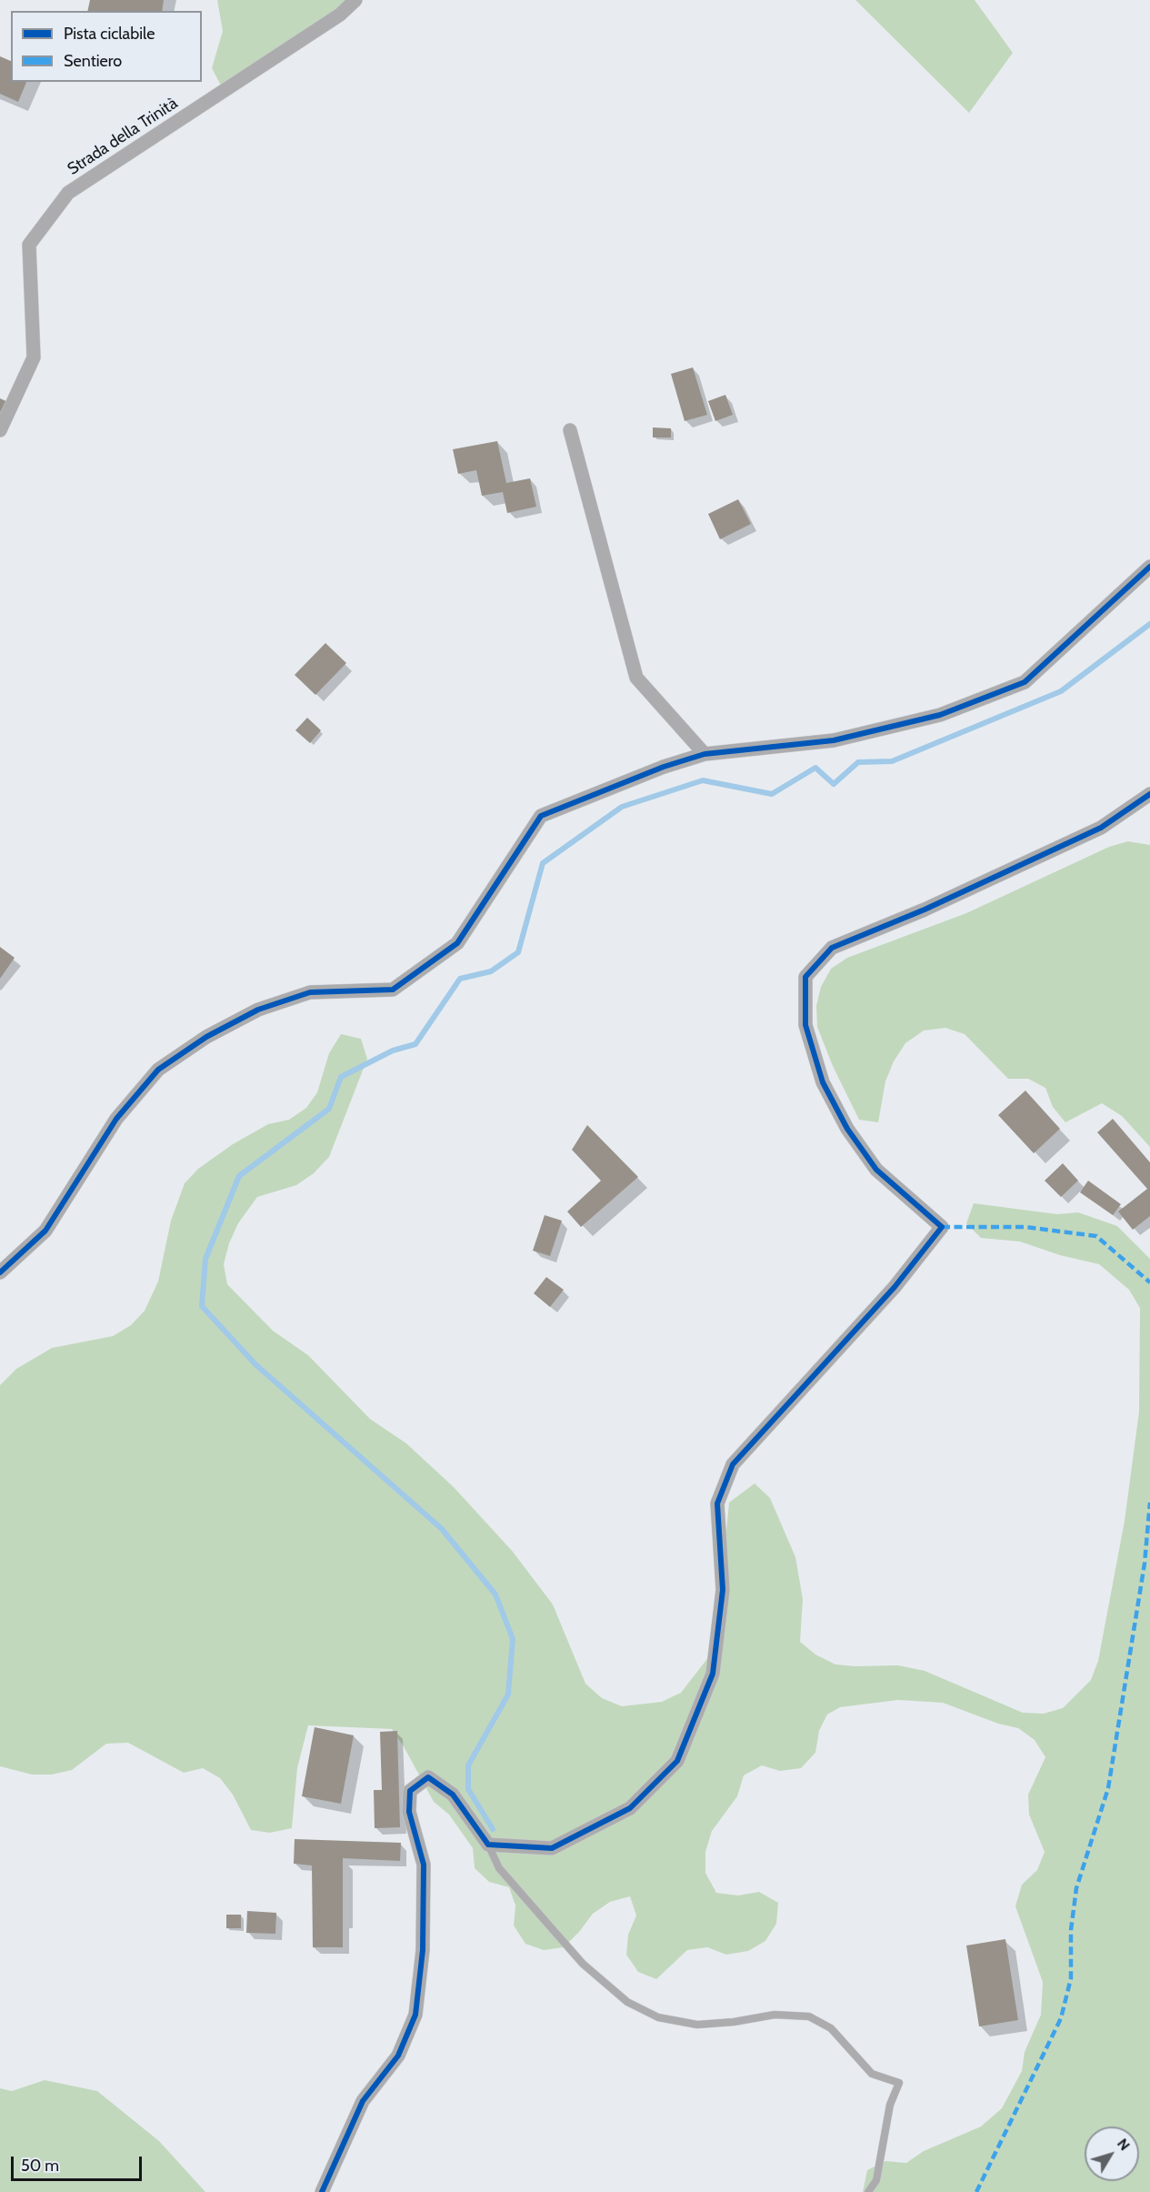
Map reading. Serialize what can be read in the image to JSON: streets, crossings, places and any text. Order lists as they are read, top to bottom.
{
  "streets": {
    "street": ["Strada della Trinità"]
  },
  "legend": ["Pista ciclabile", "Sentiero"],
  "scale_bar": "50 m",
  "north": "top right"
}
